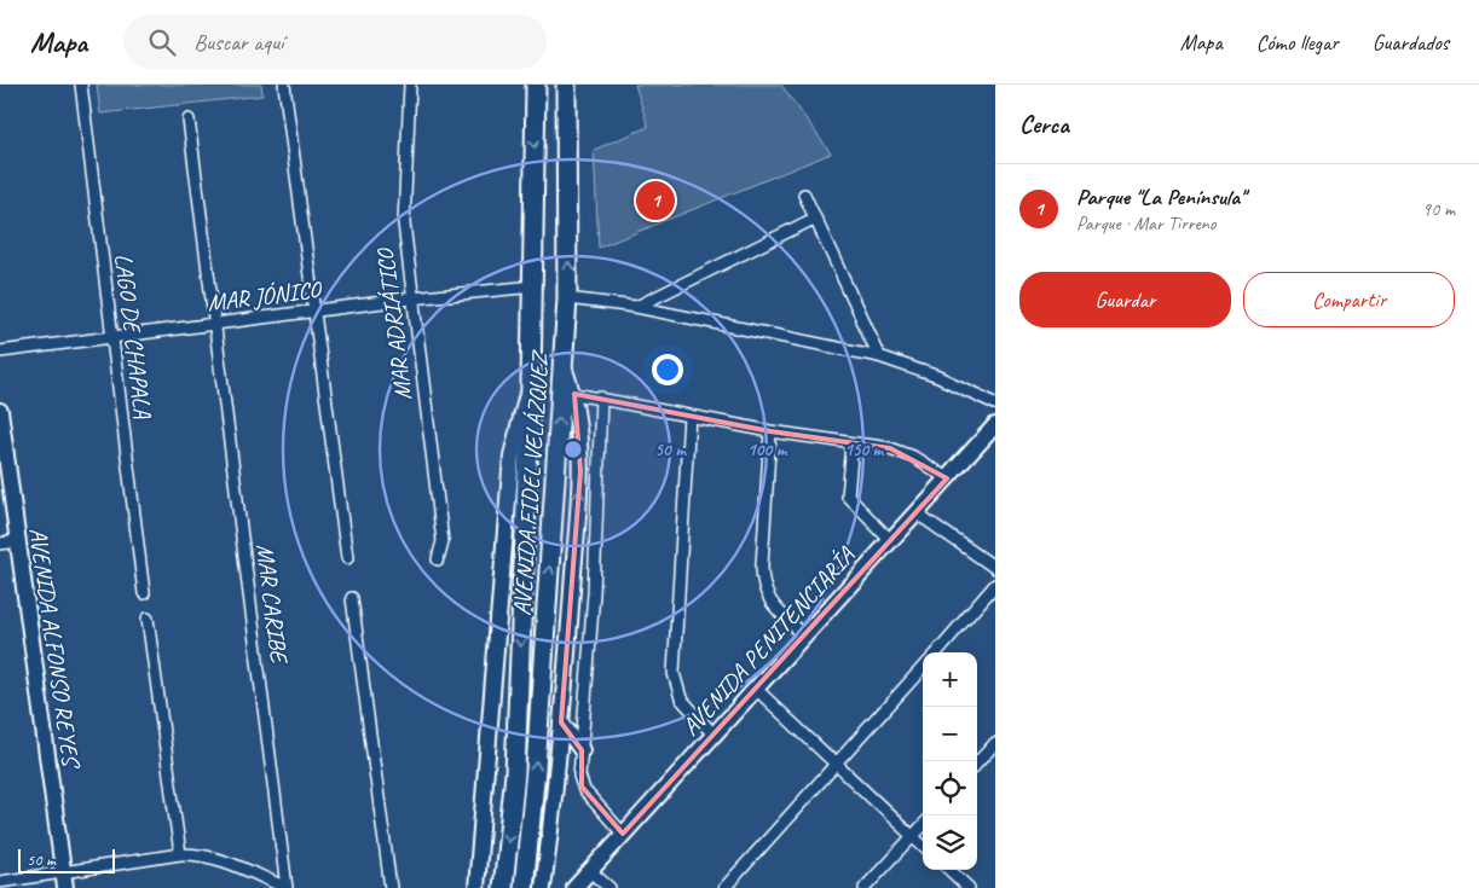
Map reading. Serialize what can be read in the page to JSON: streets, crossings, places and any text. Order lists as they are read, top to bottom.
{
  "streets": {
    "highway": ["AVENIDA FIDEL VELÁZQUEZ"],
    "street": [
      "MAR JÓNICO",
      "MAR ADRIÁTICO",
      "LAGO DE CHAPALA",
      "MAR CARIBE",
      "AVENIDA PENITENCIARÍA",
      "AVENIDA ALFONSO REYES"
    ]
  },
  "crossings": [
    ["MAR JÓNICO", "MAR ADRIÁTICO"],
    ["MAR JÓNICO", "LAGO DE CHAPALA"],
    ["MAR JÓNICO", "AVENIDA FIDEL VELÁZQUEZ"],
    ["MAR JÓNICO", "MAR CARIBE"]
  ],
  "scale_bar": "50 m",
  "page": {
    "header": "Mapa",
    "search": "Buscar aquí",
    "nav": ["Mapa", "Cómo llegar", "Guardados"],
    "heading": "Cerca",
    "list": [
      {
        "mark": "1",
        "name": "Parque \"La Península\"",
        "note": "Parque · Mar Tirreno",
        "value": "90 m"
      }
    ],
    "pins": "1",
    "buttons": ["Guardar", "Compartir"],
    "map_buttons": ["+", "−"],
    "scale": "50 m"
  },
  "rings": ["50 m", "100 m", "150 m"]
}
